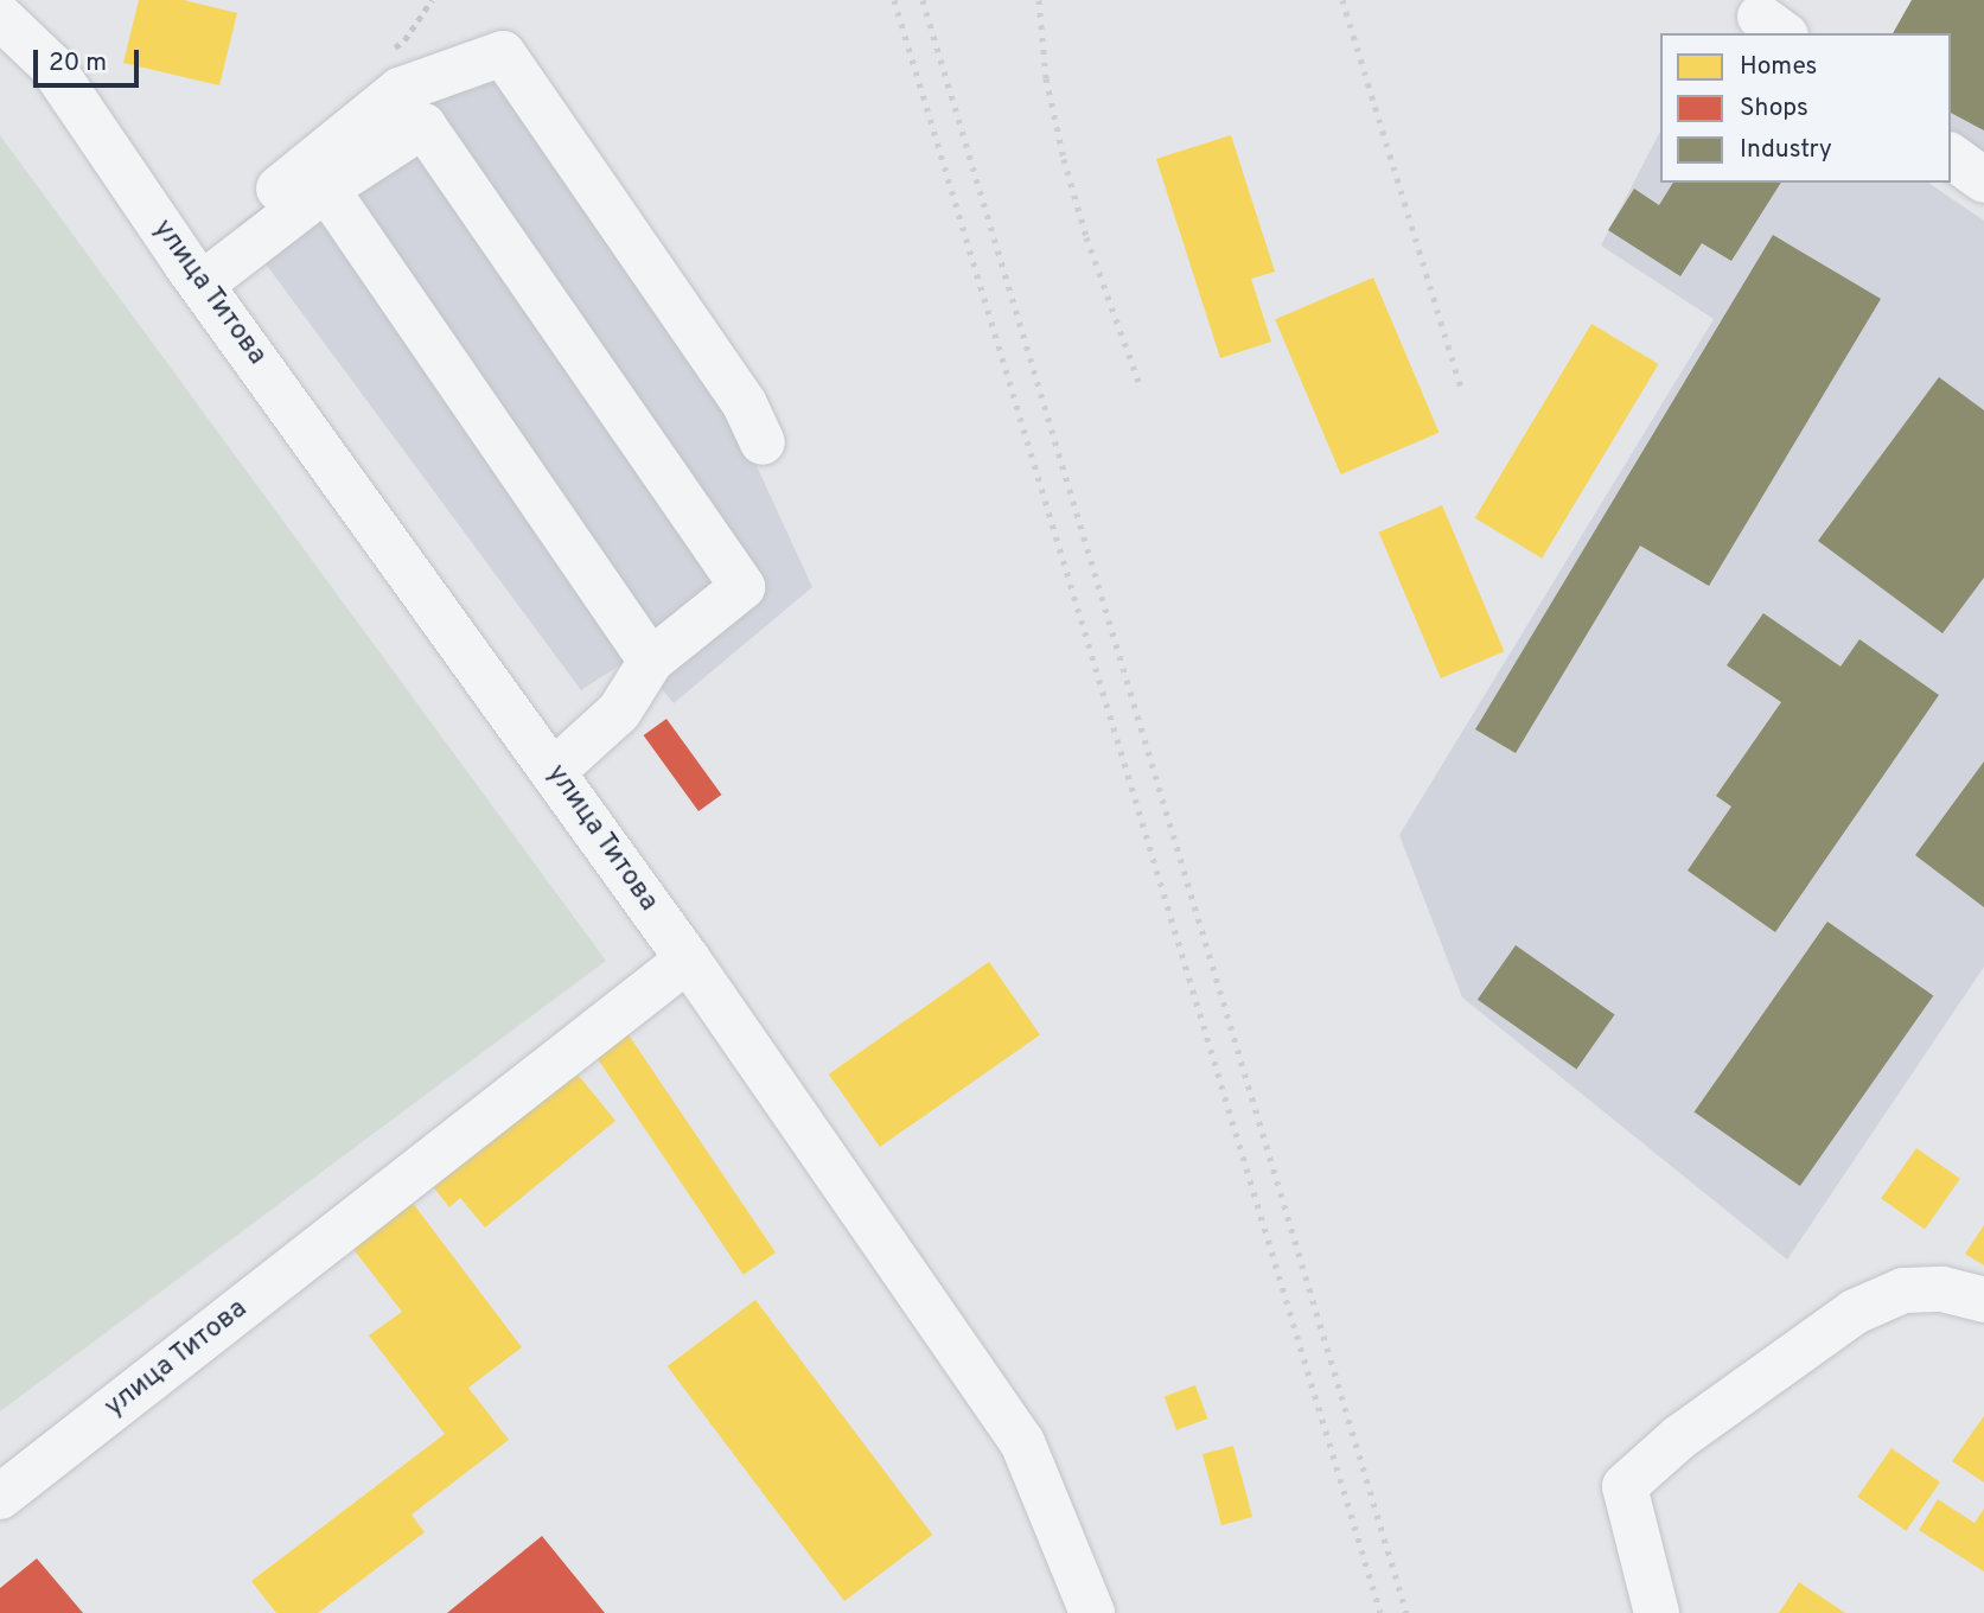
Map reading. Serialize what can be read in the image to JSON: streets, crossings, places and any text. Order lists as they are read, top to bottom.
{
  "streets": {
    "street": ["улица Титова"]
  },
  "legend": ["Homes", "Shops", "Industry"],
  "scale_bar": "20 m"
}
